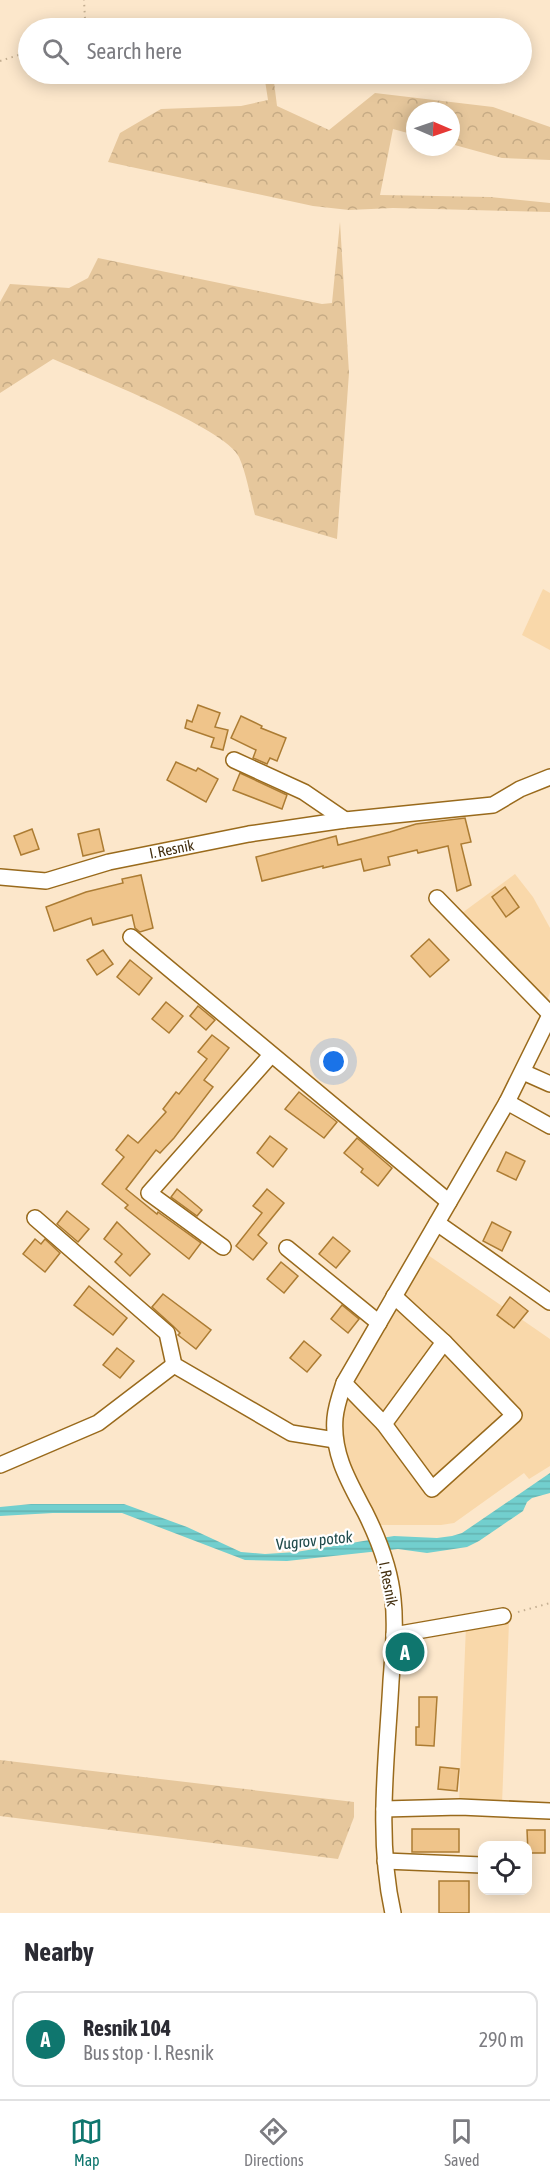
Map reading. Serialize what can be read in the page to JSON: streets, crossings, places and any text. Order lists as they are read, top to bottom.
{
  "streets": {
    "street": ["I. Resnik"]
  },
  "water": ["Vugrov potok"],
  "north": "right",
  "page": {
    "search": "Search here",
    "pins": "A",
    "heading": "Nearby",
    "list": [
      {
        "mark": "A",
        "name": "Resnik 104",
        "note": "Bus stop · I. Resnik",
        "value": "290 m"
      }
    ],
    "nav": ["Map", "Directions", "Saved"]
  }
}
